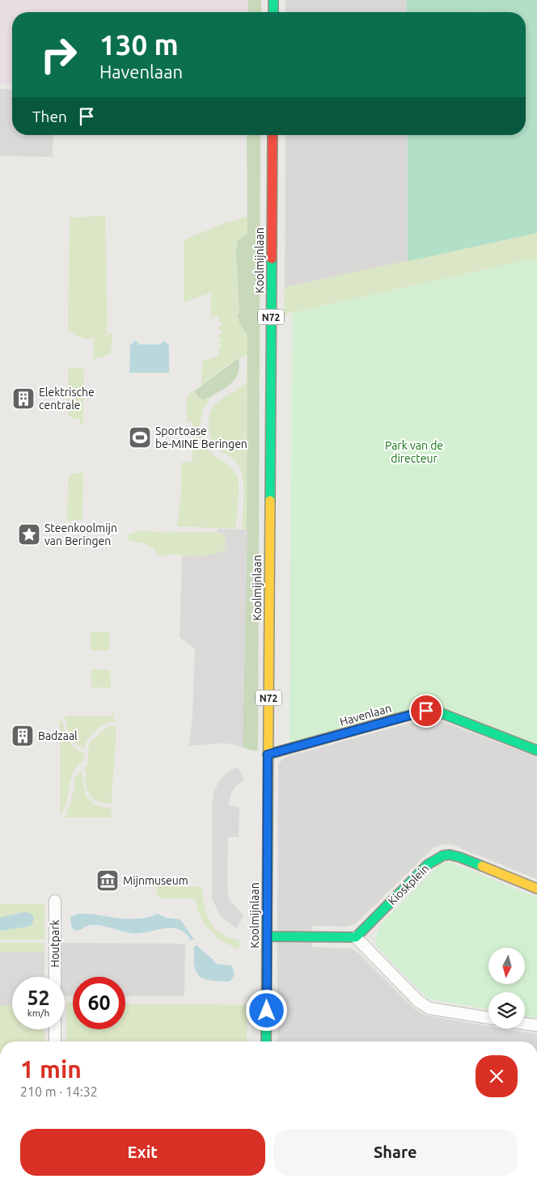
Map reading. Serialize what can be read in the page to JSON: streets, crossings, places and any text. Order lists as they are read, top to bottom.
{
  "streets": {
    "main road": [
      "Koolmijnlaan",
      "N72",
      "Havenlaan",
      "Kioskplein"
    ],
    "street": ["Houtpark"]
  },
  "crossings": [
    ["Koolmijnlaan", "Havenlaan"]
  ],
  "parks": ["Park van de directeur"],
  "places": {
    "building": ["Elektrische centrale", "Badzaal"],
    "sports": ["Sportoase be-MINE Beringen"],
    "place": ["Steenkoolmijn van Beringen"],
    "museum": ["Mijnmuseum"]
  },
  "north": "bottom",
  "page": {
    "turn": ["130 m", "Havenlaan"],
    "then": "Then",
    "speed": "52 km/h",
    "limit": "60",
    "heading": ["1 min", "210 m · 14:32"],
    "buttons": ["Exit", "Share"]
  }
}
